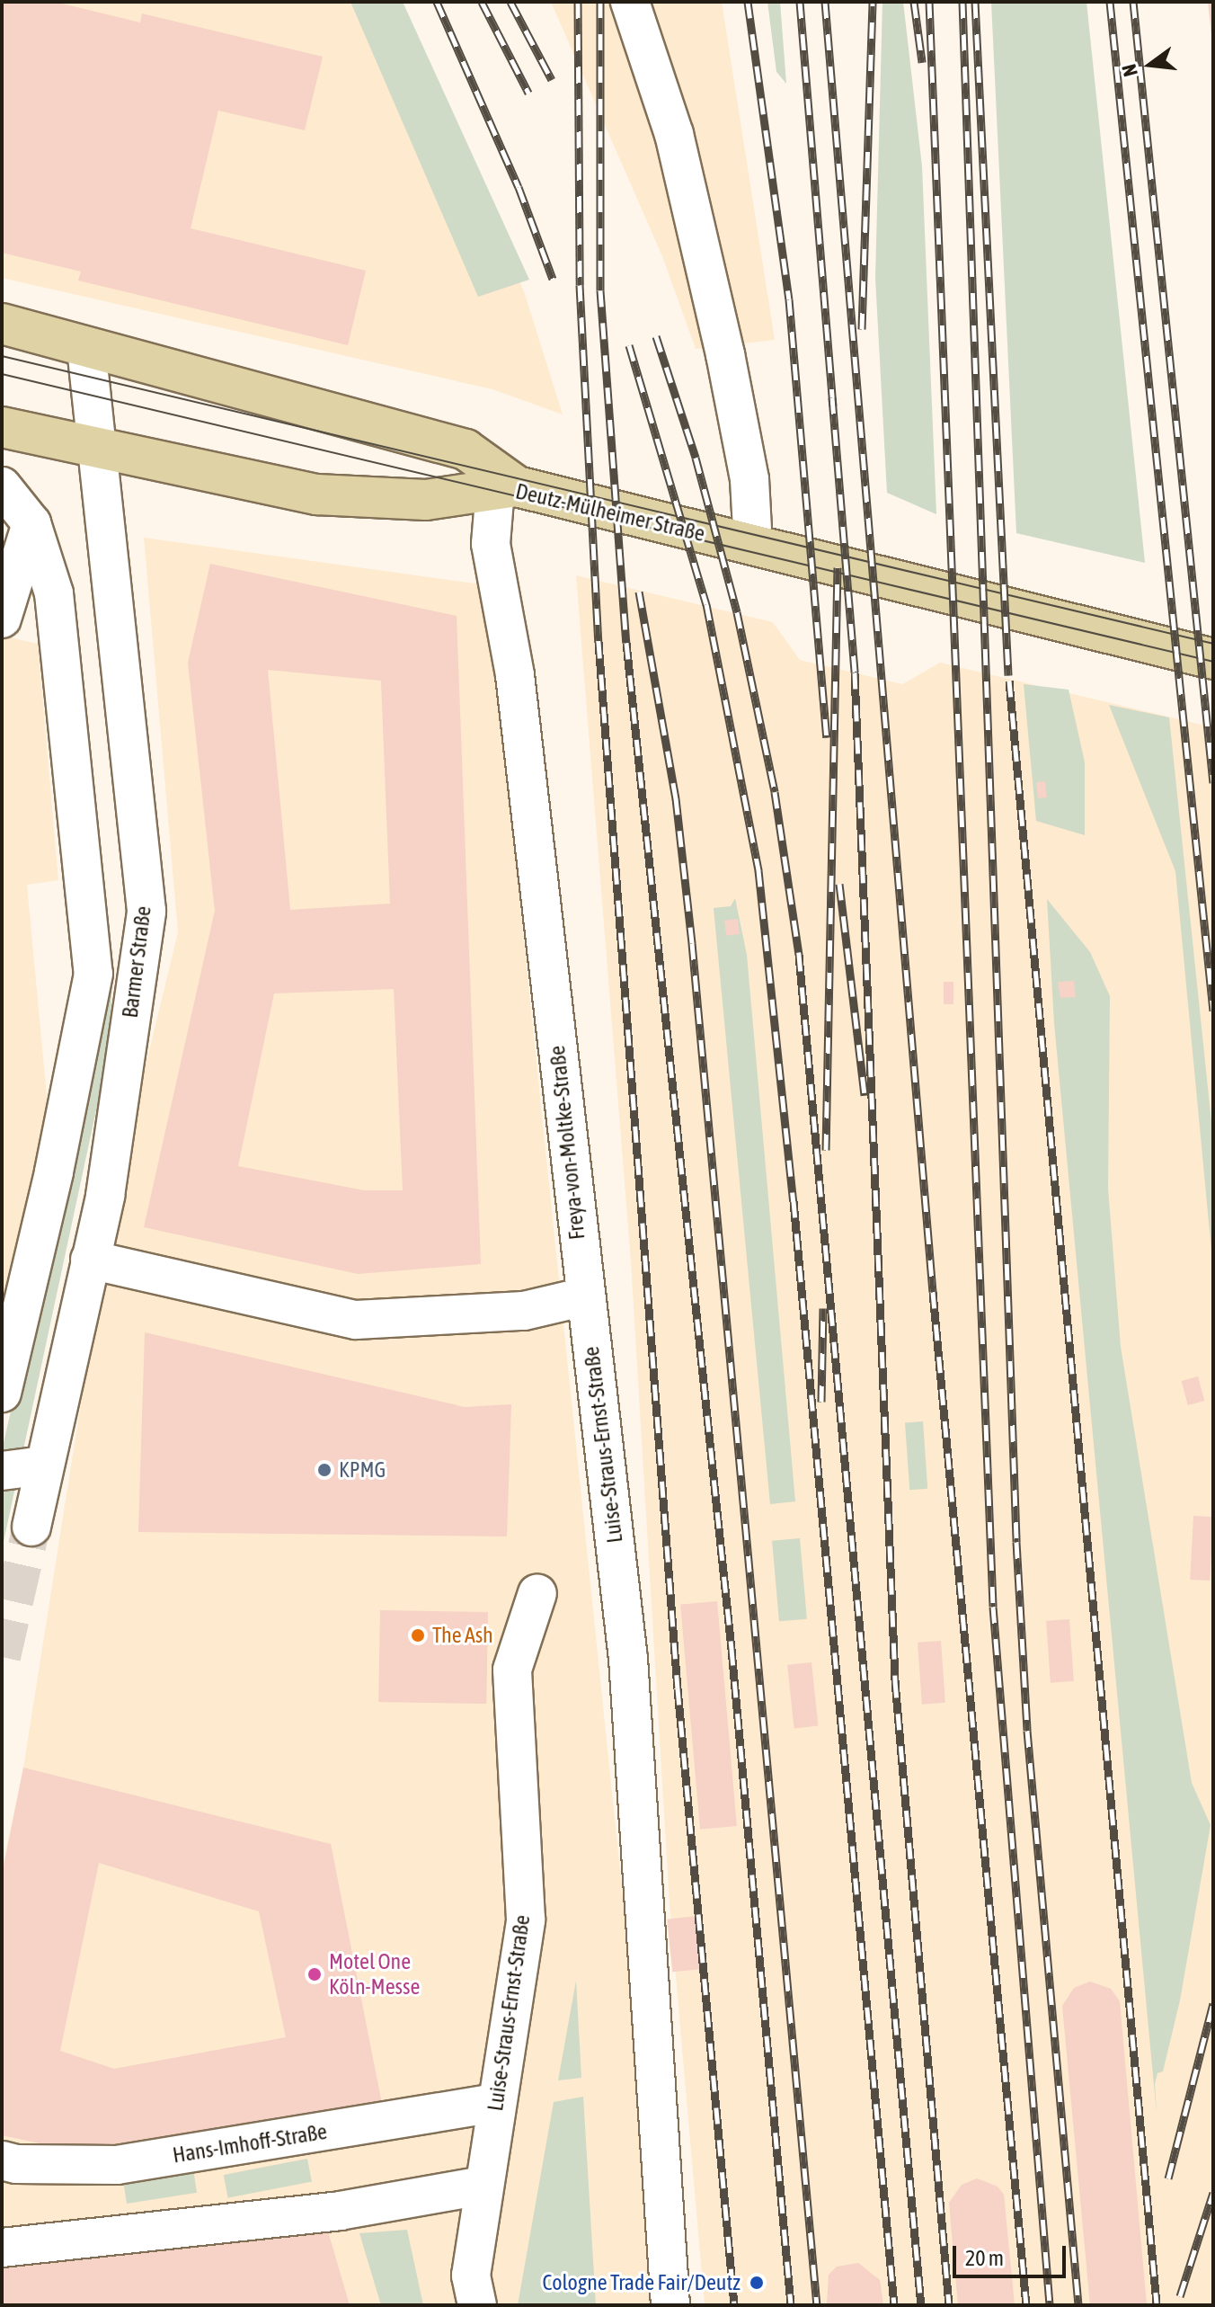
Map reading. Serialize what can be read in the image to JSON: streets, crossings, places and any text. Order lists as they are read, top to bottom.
{
  "streets": {
    "main road": ["Deutz-Mülheimer Straße"],
    "street": [
      "Barmer Straße",
      "Freya-von-Moltke-Straße",
      "Luise-Straus-Ernst-Straße",
      "Hans-Imhoff-Straße"
    ]
  },
  "crossings": [
    ["Deutz-Mülheimer Straße", "Barmer Straße"],
    ["Deutz-Mülheimer Straße", "Freya-von-Moltke-Straße"],
    ["Freya-von-Moltke-Straße", "Luise-Straus-Ernst-Straße"],
    ["Luise-Straus-Ernst-Straße", "Hans-Imhoff-Straße"]
  ],
  "places": [
    "KPMG",
    "The Ash",
    "Motel One Köln-Messe",
    "Cologne Trade Fair/Deutz"
  ],
  "scale_bar": "20 m",
  "north": "left"
}
